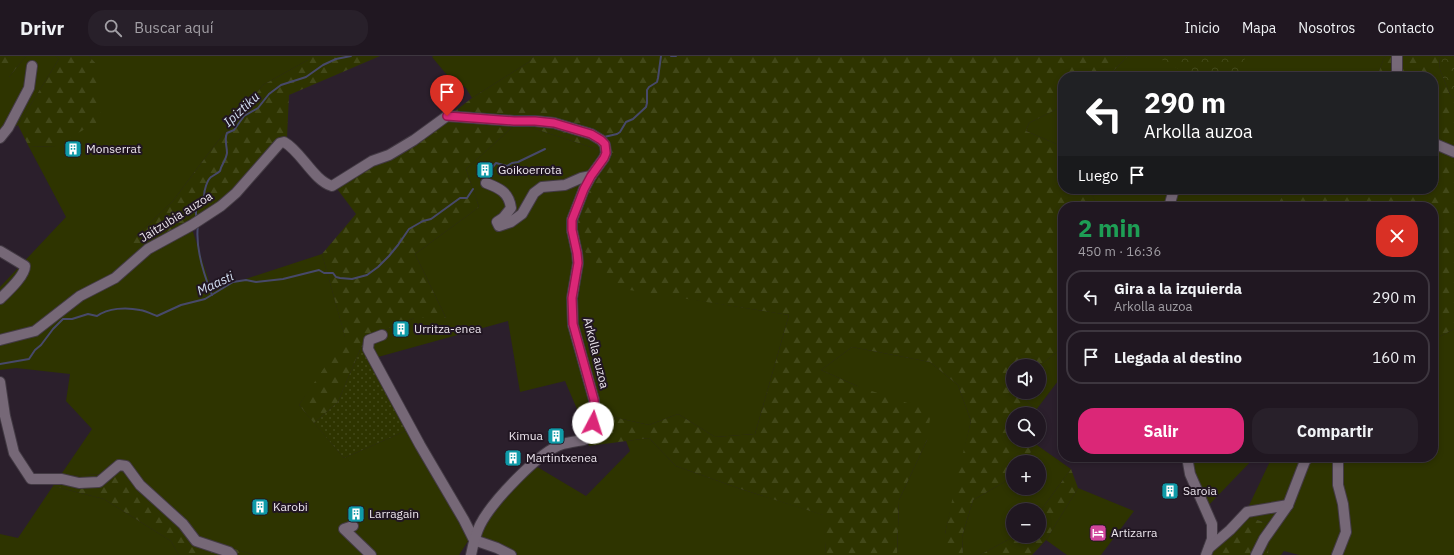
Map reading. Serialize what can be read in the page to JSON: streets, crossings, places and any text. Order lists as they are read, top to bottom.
{
  "streets": {
    "street": ["Jaitzubia auzoa", "Arkolla auzoa"]
  },
  "crossings": [
    ["Jaitzubia auzoa", "Arkolla auzoa"]
  ],
  "water": ["Ipiztiku", "Maasti"],
  "places": {
    "building": [
      "Monserrat",
      "Goikoerrota",
      "Urritza-enea",
      "Kimua",
      "Martintxenea",
      "Saroia",
      "Karobi",
      "Larragain"
    ],
    "hotel": ["Artizarra"]
  },
  "page": {
    "header": "Drivr",
    "search": "Buscar aquí",
    "nav": [
      "Inicio",
      "Mapa",
      "Nosotros",
      "Contacto"
    ],
    "turn": ["290 m", "Arkolla auzoa"],
    "then": "Luego",
    "heading": ["2 min", "450 m · 16:36"],
    "list": [
      {
        "name": "Gira a la izquierda",
        "note": "Arkolla auzoa",
        "value": "290 m"
      },
      {
        "name": "Llegada al destino",
        "value": "160 m"
      }
    ],
    "map_buttons": ["+", "−"],
    "buttons": ["Salir", "Compartir"]
  }
}
